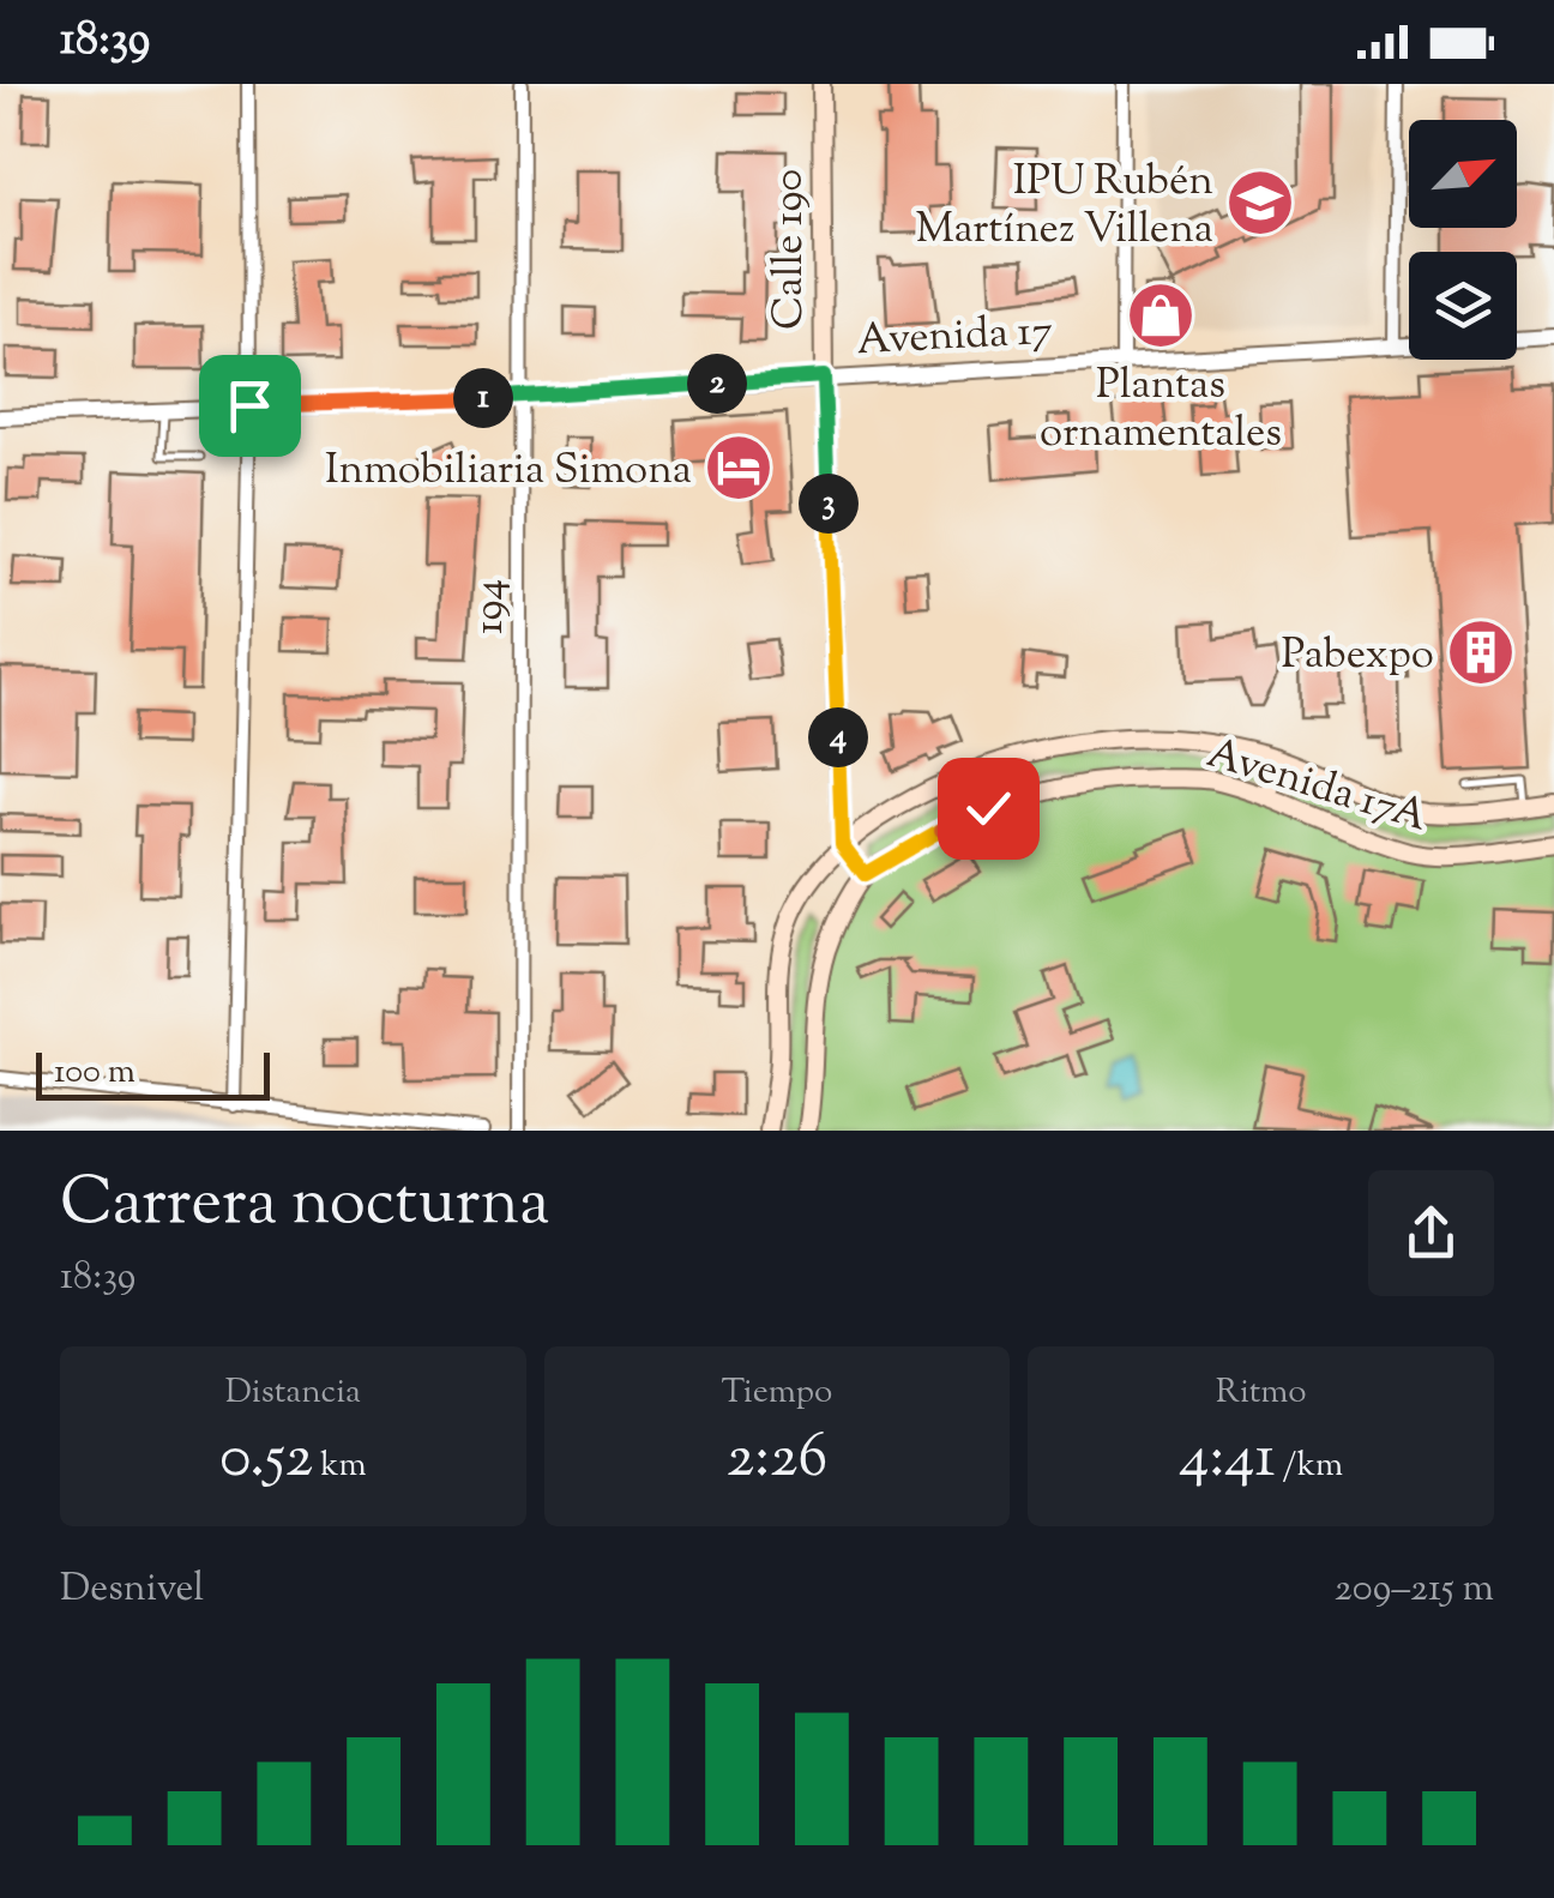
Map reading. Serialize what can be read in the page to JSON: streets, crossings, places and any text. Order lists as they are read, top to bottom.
{
  "streets": {
    "main road": ["Calle 190", "Avenida 17A"],
    "street": ["Avenida 17", "194"]
  },
  "crossings": [
    ["Calle 190", "Avenida 17"],
    ["Calle 190", "Avenida 17A"],
    ["Avenida 17", "194"]
  ],
  "places": {
    "school or university": ["IPU Rubén Martínez Villena"],
    "shop": ["Plantas ornamentales"],
    "hotel": ["Inmobiliaria Simona"],
    "building": ["Pabexpo"]
  },
  "scale_bar": "100 m",
  "north": "top right",
  "page": {
    "status": "18:39",
    "pins": [
      "2",
      "1",
      "3",
      "4"
    ],
    "scale": "100 m",
    "heading": ["Carrera nocturna", "18:39"],
    "stats": [
      ["Distancia", "0.52 km"],
      ["Tiempo", "2:26"],
      ["Ritmo", "4:41 /km"]
    ],
    "chart": ["Desnivel", "209–215 m"]
  }
}
